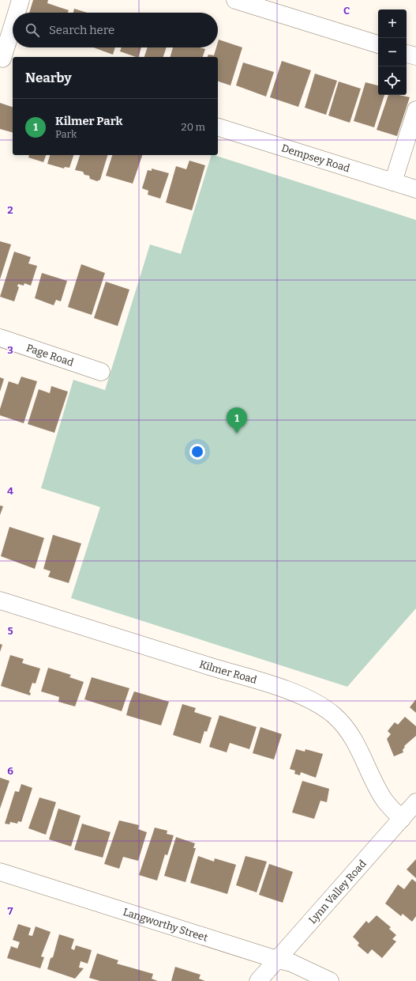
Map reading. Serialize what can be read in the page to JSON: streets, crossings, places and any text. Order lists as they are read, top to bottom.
{
  "streets": {
    "street": [
      "Dempsey Road",
      "Page Road",
      "Kilmer Road",
      "Lynn Valley Road",
      "Langworthy Street"
    ]
  },
  "crossings": [
    ["Kilmer Road", "Lynn Valley Road"],
    ["Lynn Valley Road", "Langworthy Street"]
  ],
  "page": {
    "map_buttons": ["+", "−"],
    "search": "Search here",
    "heading": "Nearby",
    "list": [
      {
        "mark": "1",
        "name": "Kilmer Park",
        "note": "Park",
        "value": "20 m"
      }
    ],
    "pins": "1"
  },
  "grid": {
    "columns": ["C"],
    "rows": [
      "2",
      "3",
      "4",
      "5",
      "6",
      "7"
    ]
  }
}
